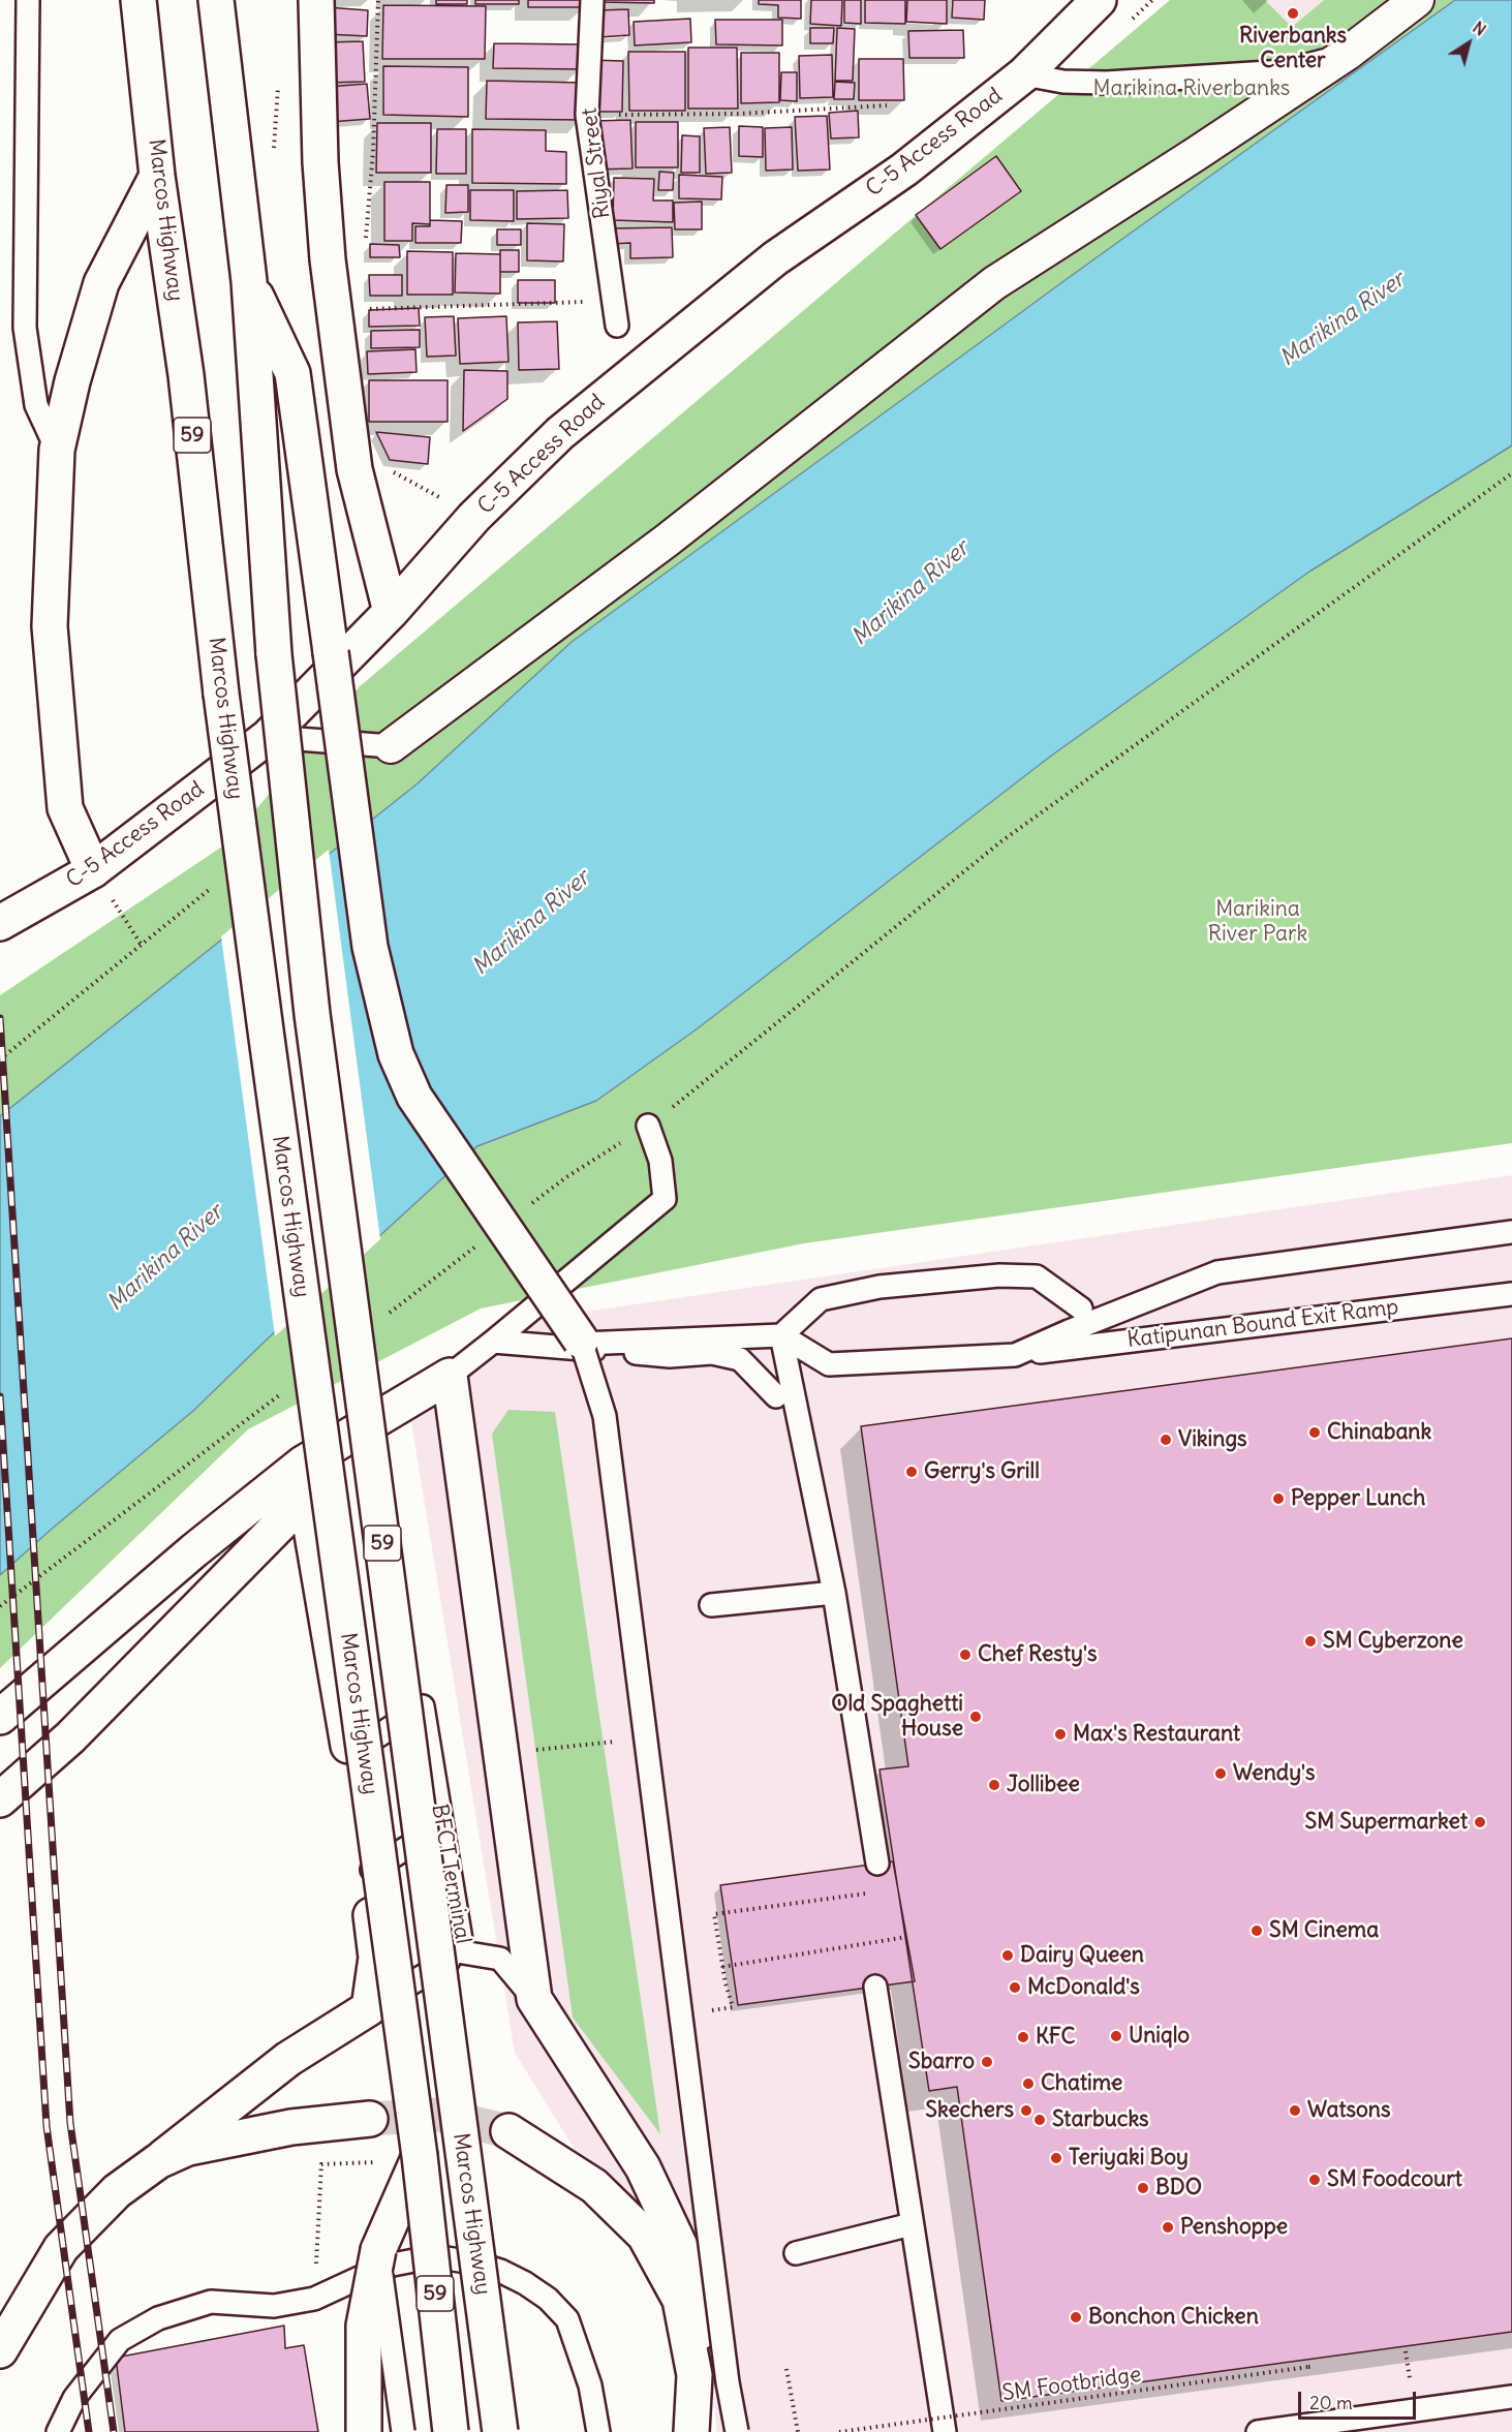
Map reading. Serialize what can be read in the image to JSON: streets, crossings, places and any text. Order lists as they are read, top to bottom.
{
  "streets": {
    "main road": ["C-5 Access Road", "Marcos Highway", "59"],
    "lane": ["Riyal Street", "Katipunan Bound Exit Ramp", "BFCT Terminal"],
    "path": ["SM Footbridge"]
  },
  "water": ["Marikina River"],
  "parks": ["Marikina Riverbanks", "Marikina River Park"],
  "places": [
    "Riverbanks Center",
    "Chinabank",
    "Vikings",
    "Gerry's Grill",
    "Pepper Lunch",
    "SM Cyberzone",
    "Chef Resty's",
    "Old Spaghetti House",
    "Max's Restaurant",
    "Wendy's",
    "Jollibee",
    "SM Supermarket",
    "SM Cinema",
    "Dairy Queen",
    "McDonald's",
    "Uniqlo",
    "KFC",
    "Sbarro",
    "Chatime",
    "Skechers",
    "Watsons",
    "Starbucks",
    "Teriyaki Boy",
    "SM Foodcourt",
    "BDO",
    "Penshoppe",
    "Bonchon Chicken"
  ],
  "scale_bar": "20 m",
  "north": "top right"
}
